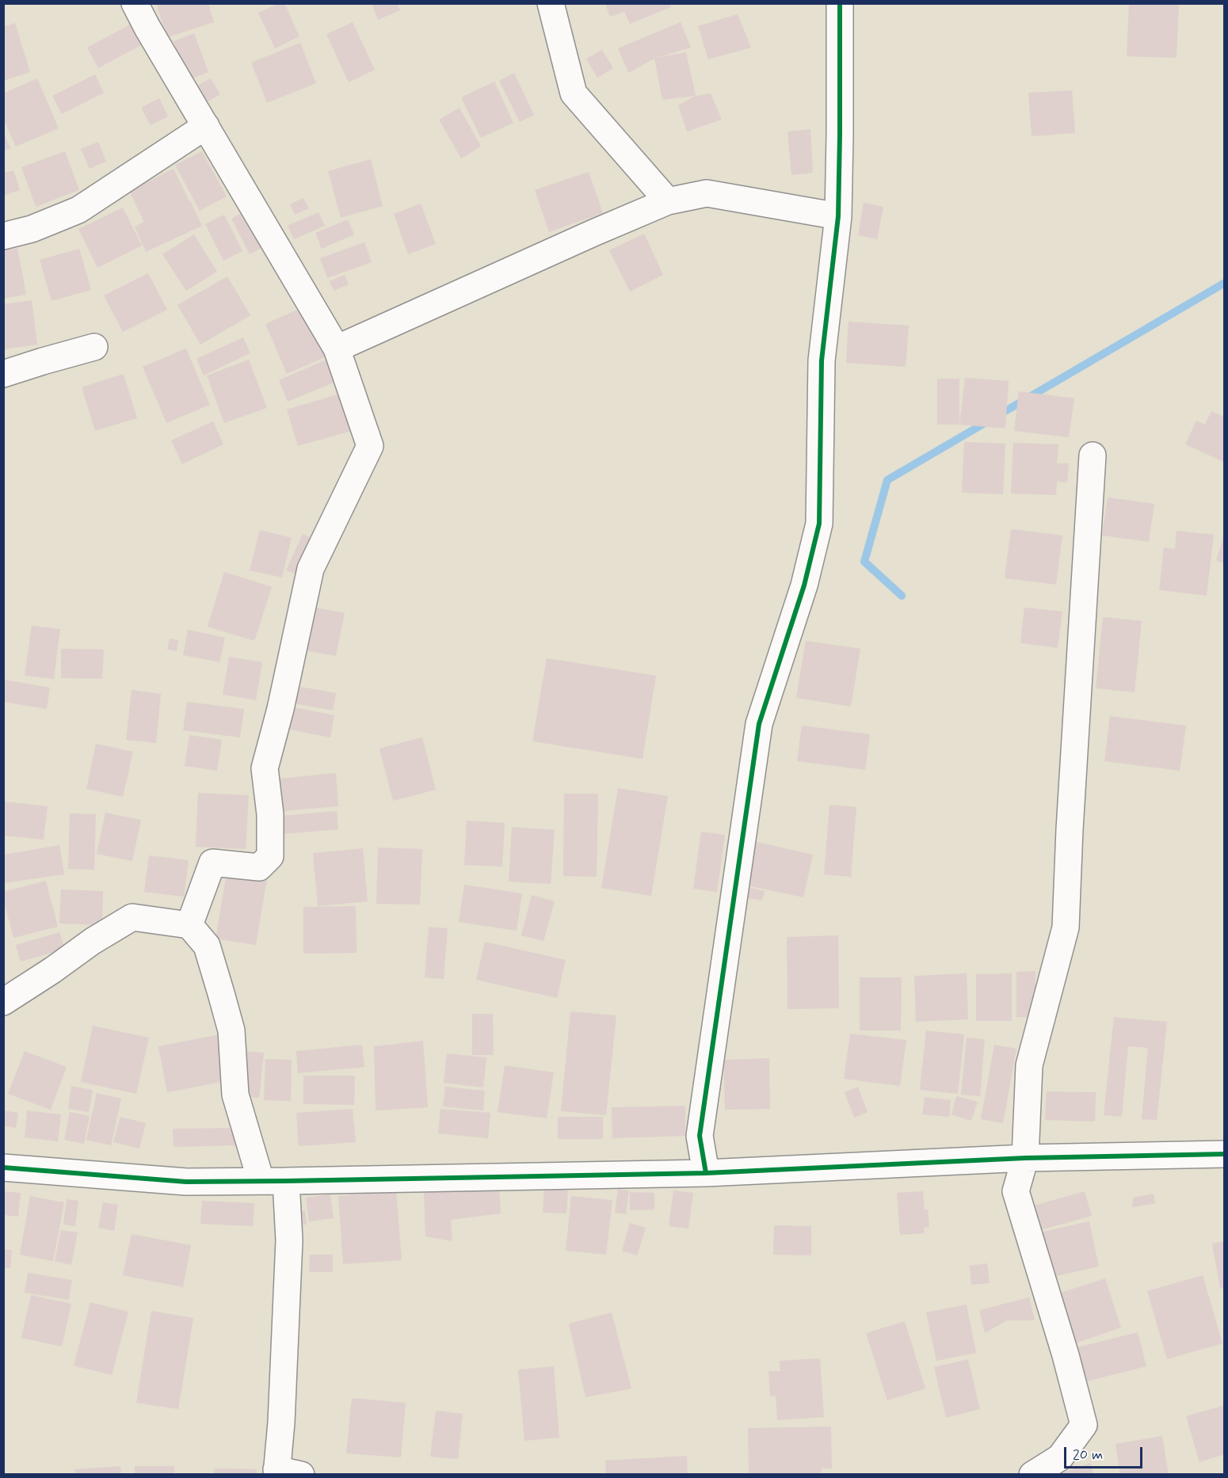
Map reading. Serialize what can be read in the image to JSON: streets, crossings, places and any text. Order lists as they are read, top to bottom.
{
  "scale_bar": "20 m"
}
